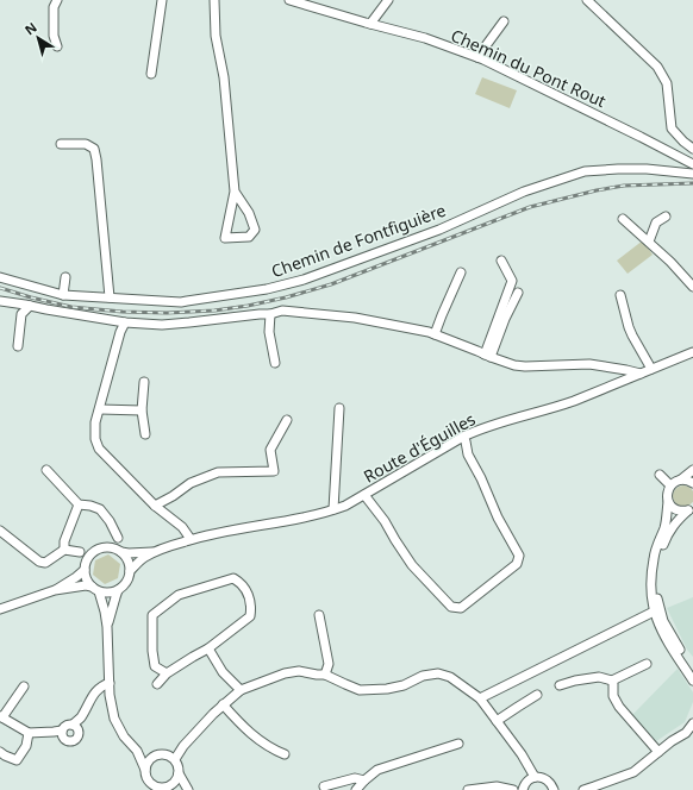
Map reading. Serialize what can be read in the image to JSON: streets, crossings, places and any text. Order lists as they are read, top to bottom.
{
  "streets": {
    "street": ["Chemin du Pont Rout", "Chemin de Fontfiguière", "Route d'Éguilles"]
  },
  "north": "top left"
}
